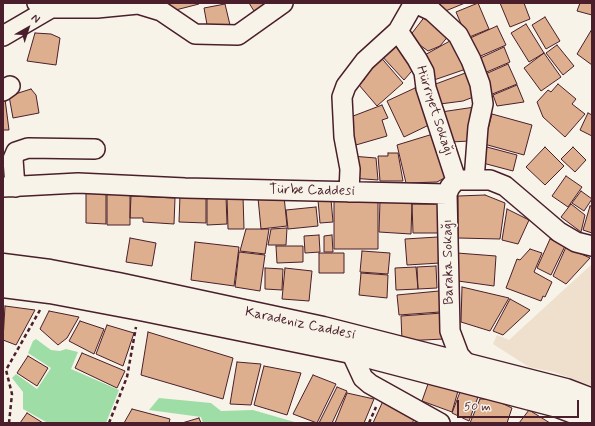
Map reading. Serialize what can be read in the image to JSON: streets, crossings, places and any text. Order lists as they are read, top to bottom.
{
  "streets": {
    "main road": ["Karadeniz Caddesi"],
    "street": ["Hürriyet Sokağı", "Türbe Caddesi", "Baraka Sokağı"]
  },
  "crossings": [
    ["Hürriyet Sokağı", "Türbe Caddesi"],
    ["Hürriyet Sokağı", "Baraka Sokağı"],
    ["Türbe Caddesi", "Baraka Sokağı"],
    ["Baraka Sokağı", "Karadeniz Caddesi"]
  ],
  "scale_bar": "50 m",
  "north": "top right"
}
